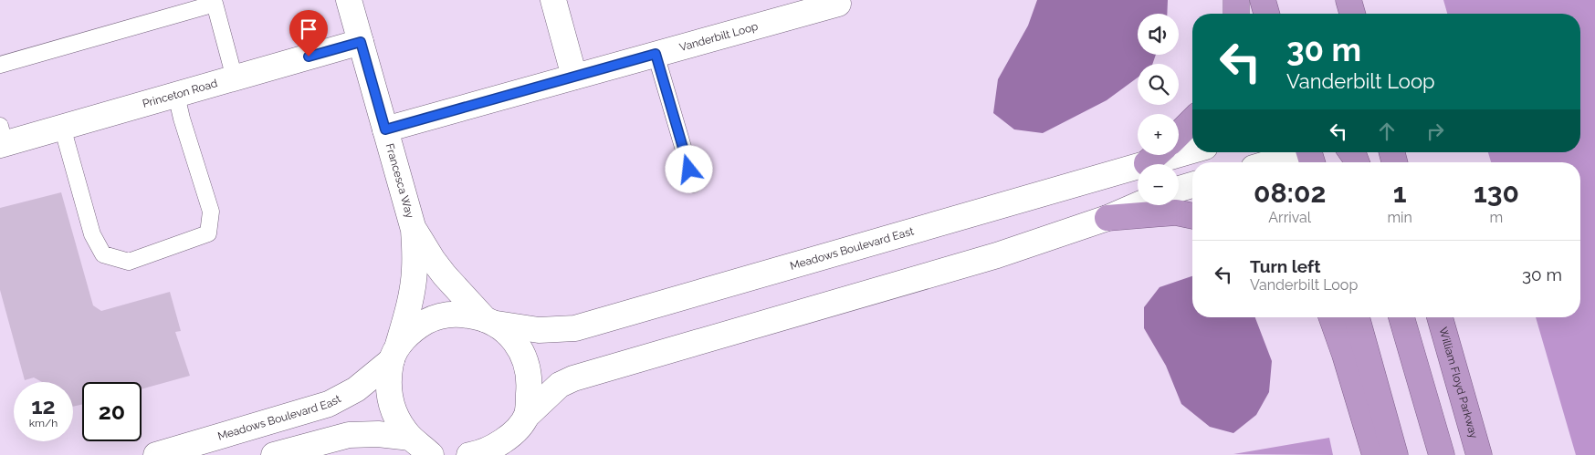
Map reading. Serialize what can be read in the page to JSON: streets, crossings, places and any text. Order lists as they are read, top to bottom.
{
  "streets": {
    "highway": ["William Floyd Parkway"],
    "street": [
      "Vanderbilt Loop",
      "Princeton Road",
      "Francesca Way",
      "Meadows Boulevard East"
    ]
  },
  "crossings": [
    ["Vanderbilt Loop", "Francesca Way"],
    ["Princeton Road", "Francesca Way"],
    ["Francesca Way", "Meadows Boulevard East"]
  ],
  "page": {
    "map_buttons": ["+", "−"],
    "turn": ["30 m", "Vanderbilt Loop"],
    "eta": [
      "08:02",
      "Arrival",
      "1",
      "min",
      "130",
      "m"
    ],
    "list": [
      {
        "name": "Turn left",
        "note": "Vanderbilt Loop",
        "value": "30 m"
      }
    ],
    "speed": "12 km/h",
    "limit": "20"
  }
}
